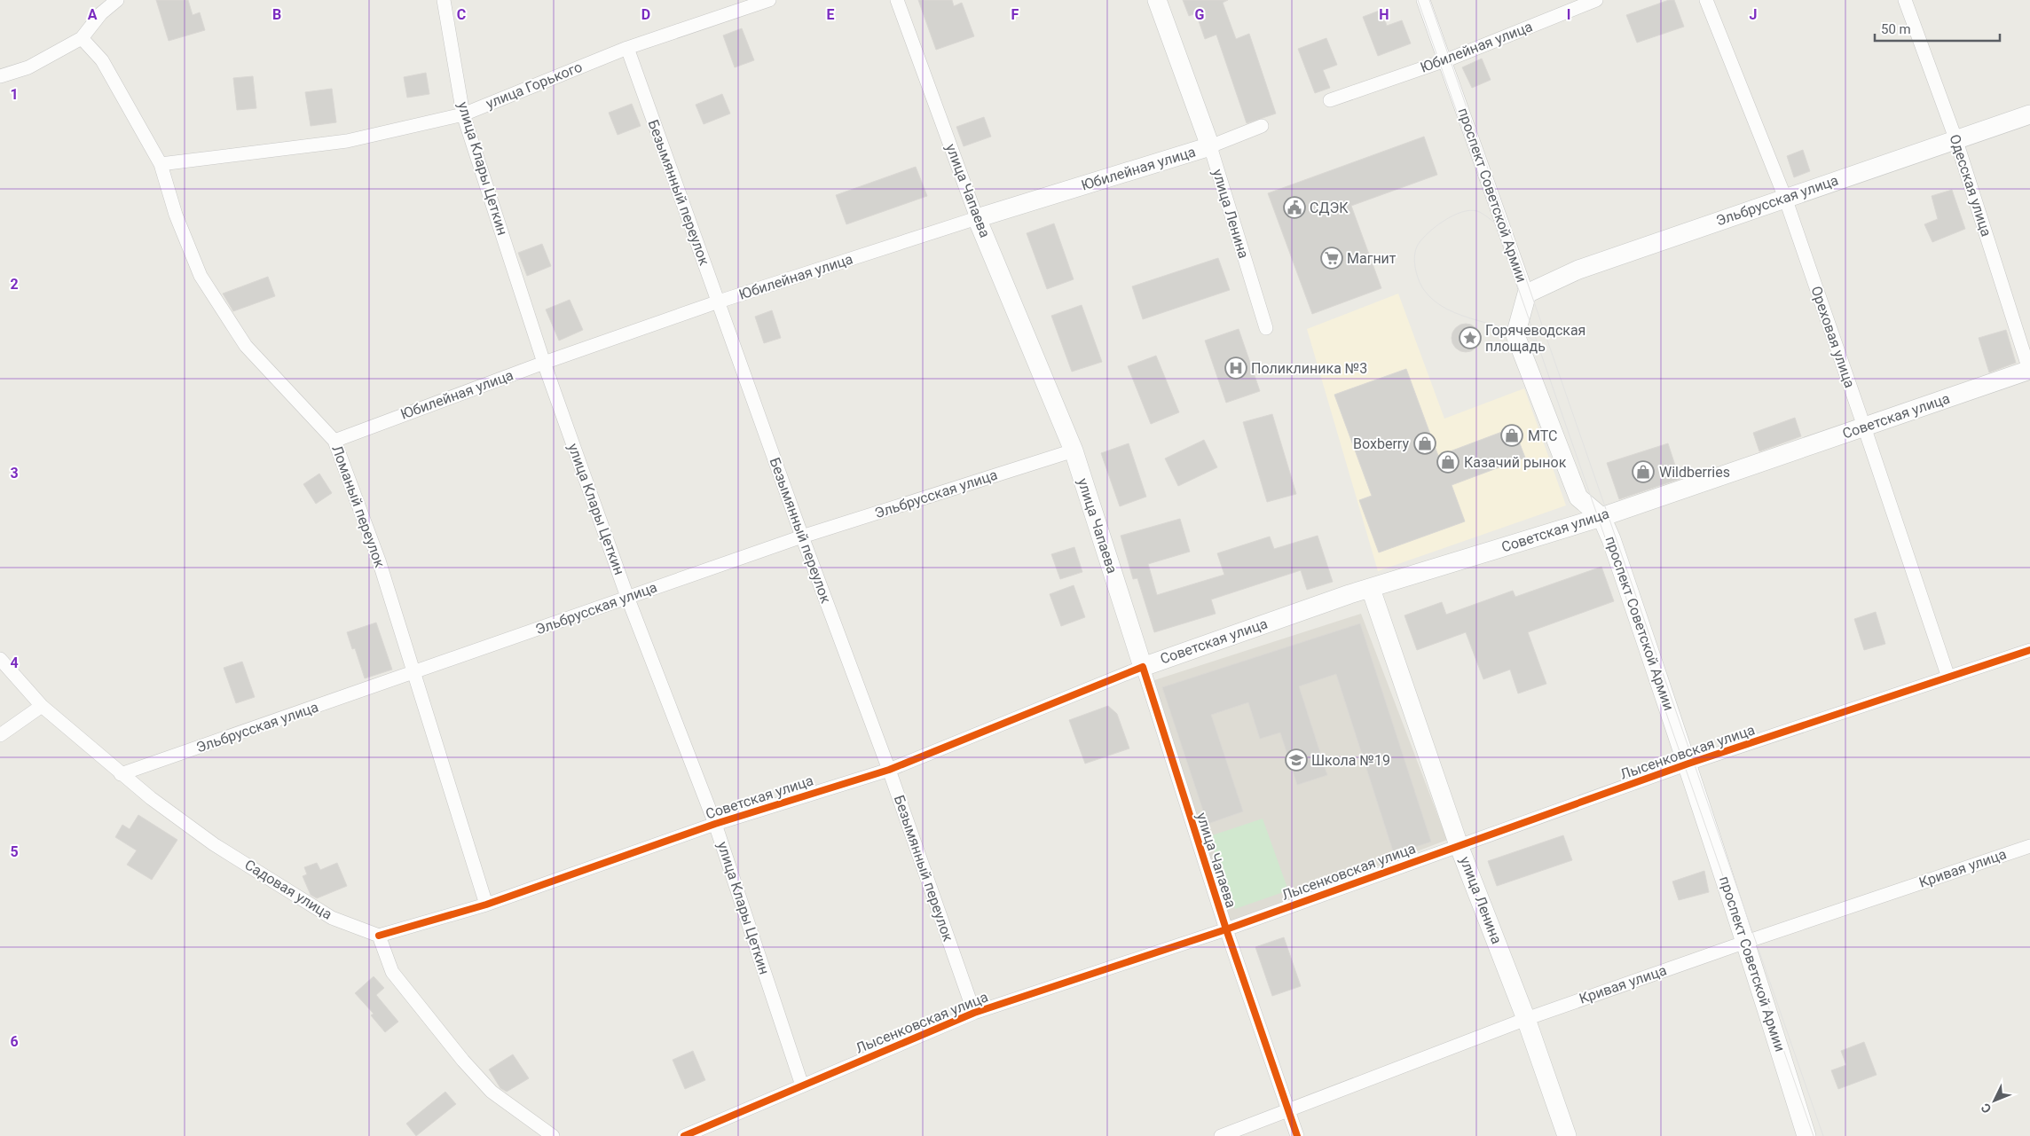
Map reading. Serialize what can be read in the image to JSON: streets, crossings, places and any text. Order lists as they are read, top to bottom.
{
  "streets": {
    "main road": [
      "Юбилейная улица",
      "улица Чапаева",
      "проспект Советской Армии",
      "Эльбрусская улица",
      "улица Ленина",
      "Советская улица"
    ],
    "street": [
      "улица Горького",
      "улица Клары Цеткин",
      "Одесская улица",
      "Безымянный переулок",
      "Ореховая улица",
      "Ломаный переулок",
      "Лысенковская улица",
      "Кривая улица",
      "Садовая улица"
    ]
  },
  "crossings": [
    ["Юбилейная улица", "улица Клары Цеткин"],
    ["Юбилейная улица", "улица Чапаева"],
    ["Юбилейная улица", "Безымянный переулок"],
    ["Юбилейная улица", "проспект Советской Армии"],
    ["Юбилейная улица", "улица Ленина"],
    ["Юбилейная улица", "Ломаный переулок"],
    ["улица Горького", "улица Клары Цеткин"],
    ["улица Горького", "Безымянный переулок"],
    ["улица Горького", "Ломаный переулок"],
    ["улица Клары Цеткин", "Эльбрусская улица"],
    ["улица Клары Цеткин", "Советская улица"],
    ["улица Клары Цеткин", "Лысенковская улица"],
    ["Одесская улица", "Эльбрусская улица"],
    ["Одесская улица", "Советская улица"],
    ["улица Чапаева", "Эльбрусская улица"],
    ["улица Чапаева", "Советская улица"],
    ["улица Чапаева", "Лысенковская улица"],
    ["улица Чапаева", "Кривая улица"],
    ["Безымянный переулок", "Эльбрусская улица"],
    ["Безымянный переулок", "Советская улица"],
    ["Безымянный переулок", "Лысенковская улица"],
    ["проспект Советской Армии", "Эльбрусская улица"],
    ["проспект Советской Армии", "Советская улица"],
    ["проспект Советской Армии", "Лысенковская улица"],
    ["проспект Советской Армии", "Кривая улица"],
    ["Эльбрусская улица", "Ореховая улица"],
    ["Эльбрусская улица", "Ломаный переулок"],
    ["Эльбрусская улица", "Садовая улица"],
    ["улица Ленина", "Советская улица"],
    ["улица Ленина", "Лысенковская улица"],
    ["улица Ленина", "Кривая улица"],
    ["Ореховая улица", "Советская улица"],
    ["Ореховая улица", "Лысенковская улица"],
    ["Советская улица", "Ломаный переулок"],
    ["Советская улица", "Садовая улица"]
  ],
  "places": {
    "public building": ["СДЭК"],
    "supermarket": ["Магнит"],
    "place": ["Горячеводская площадь"],
    "hospital": ["Поликлиника №3"],
    "shop": [
      "МТС",
      "Boxberry",
      "Казачий рынок",
      "Wildberries"
    ],
    "school or university": ["Школа №19"]
  },
  "scale_bar": "50 m",
  "north": "bottom left",
  "grid": {
    "columns": [
      "A",
      "B",
      "C",
      "D",
      "E",
      "F",
      "G",
      "H",
      "I",
      "J"
    ],
    "rows": [
      "1",
      "2",
      "3",
      "4",
      "5",
      "6"
    ]
  }
}
